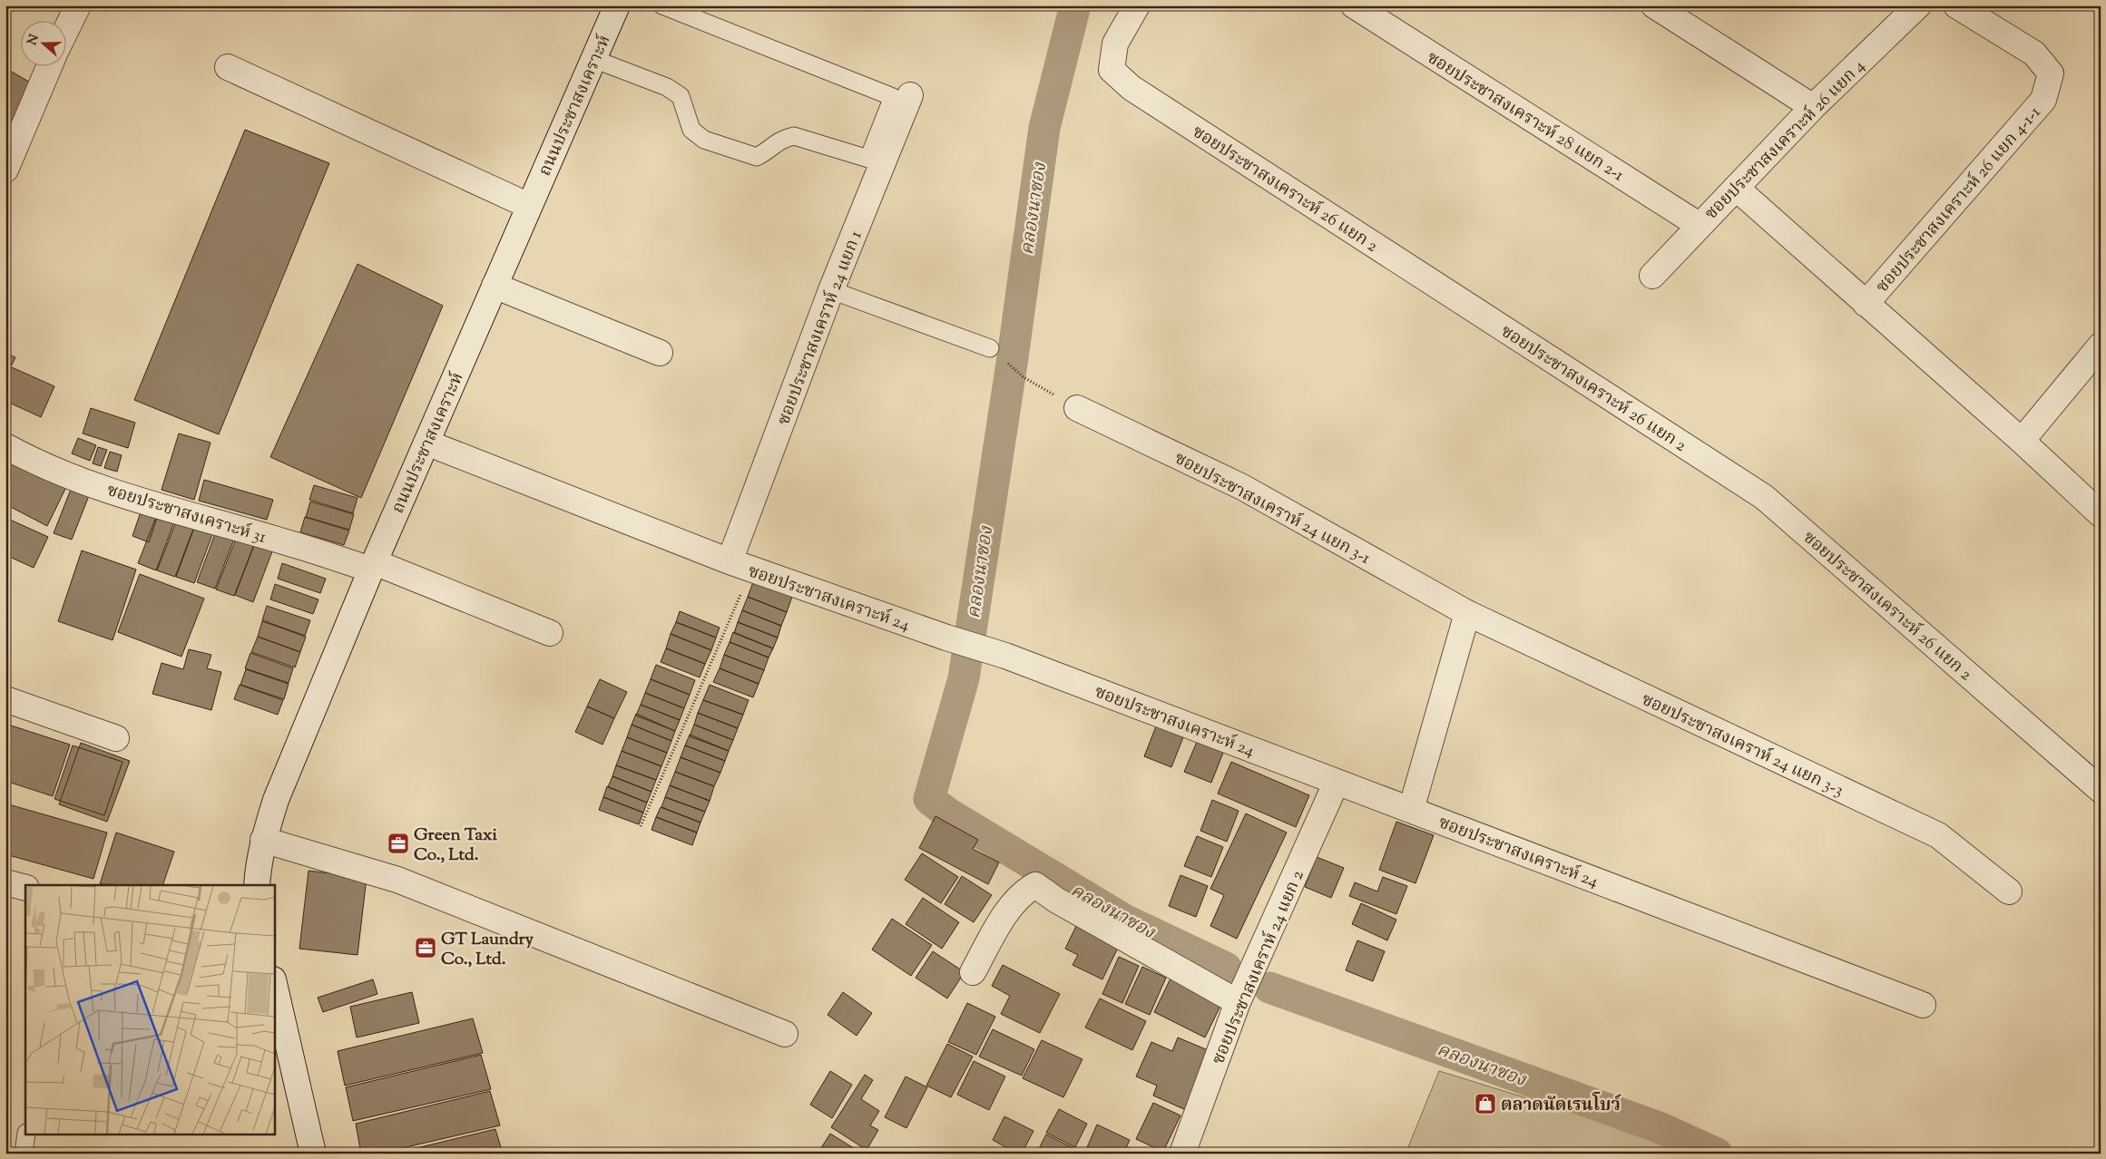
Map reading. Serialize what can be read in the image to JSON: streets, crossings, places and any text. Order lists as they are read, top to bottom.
{
  "streets": {
    "street": [
      "ถนนประชาสงเคราะห์",
      "ซอยประชาสงเคราะห์ 28 แยก 2-1",
      "ซอยประชาสงเคราะห์ 26 แยก 4",
      "ซอยประชาสงเคราะห์ 26 แยก 2",
      "ซอยประชาสงเคราะห์ 26 แยก 4-1-1",
      "ซอยประชาสงเคราห์ 24 แยก 1",
      "ซอยประชาสงเคราห์ 24 แยก 3-1",
      "ซอยประชาสงเคราะห์ 31",
      "ซอยประชาสงเคราะห์ 24",
      "ซอยประชาสงเคราห์ 24 แยก 3-3",
      "ซอยประชาสงเคราห์ 24 แยก 2"
    ]
  },
  "crossings": [
    ["ถนนประชาสงเคราะห์", "ซอยประชาสงเคราะห์ 31"],
    ["ถนนประชาสงเคราะห์", "ซอยประชาสงเคราะห์ 24"],
    ["ซอยประชาสงเคราะห์ 28 แยก 2-1", "ซอยประชาสงเคราะห์ 26 แยก 4"],
    ["ซอยประชาสงเคราห์ 24 แยก 1", "ซอยประชาสงเคราะห์ 24"],
    ["ซอยประชาสงเคราห์ 24 แยก 3-1", "ซอยประชาสงเคราห์ 24 แยก 3-3"],
    ["ซอยประชาสงเคราะห์ 24", "ซอยประชาสงเคราห์ 24 แยก 2"]
  ],
  "water": ["คลองนาซอง"],
  "places": {
    "office": ["Green Taxi Co., Ltd.", "GT Laundry Co., Ltd."],
    "shop": ["ตลาดนัดเรนโบว์"]
  },
  "north": "left"
}
